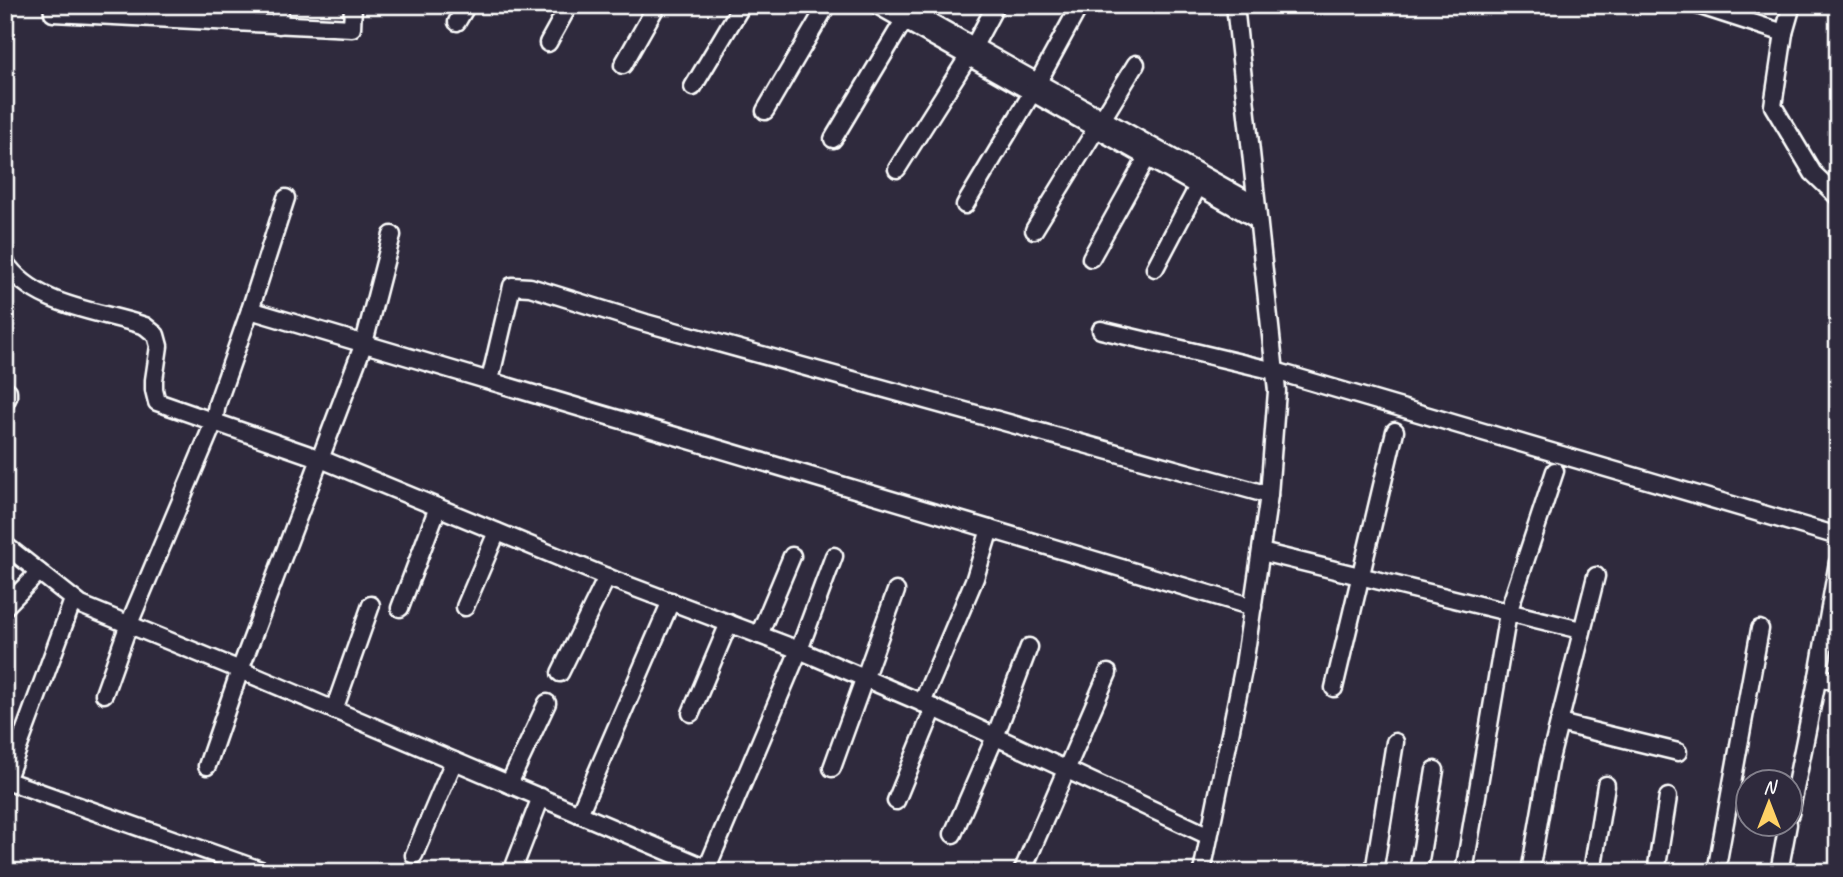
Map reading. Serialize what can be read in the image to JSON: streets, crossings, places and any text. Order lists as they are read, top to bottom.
{
  "north": "top"
}
